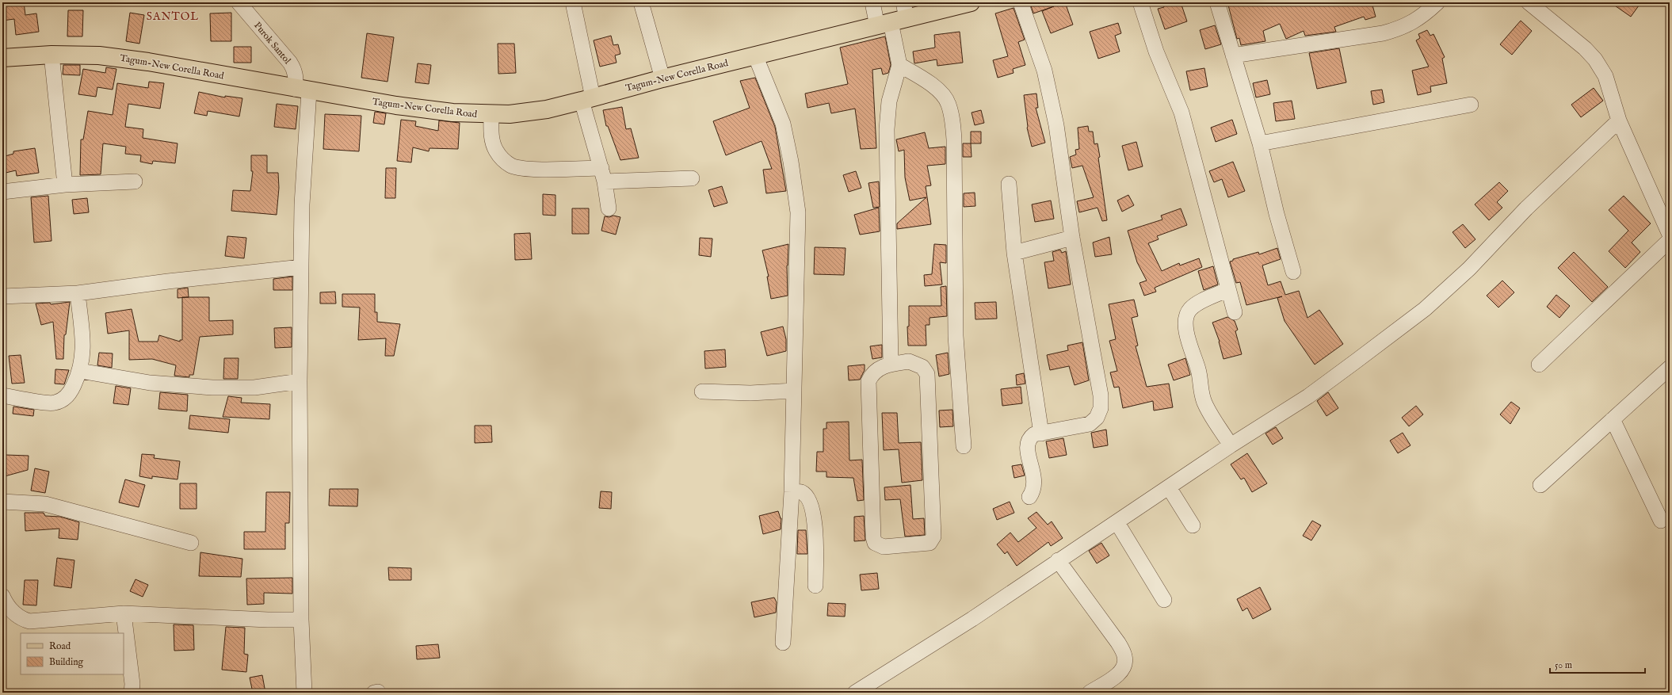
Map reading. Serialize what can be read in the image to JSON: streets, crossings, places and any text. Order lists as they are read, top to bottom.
{
  "streets": {
    "main road": ["Tagum-New Corella Road"],
    "street": ["Purok Santol"]
  },
  "crossings": [
    ["Purok Santol", "Tagum-New Corella Road"]
  ],
  "districts": ["SANTOL"],
  "legend": ["Road", "Building"],
  "scale_bar": "50 m"
}
